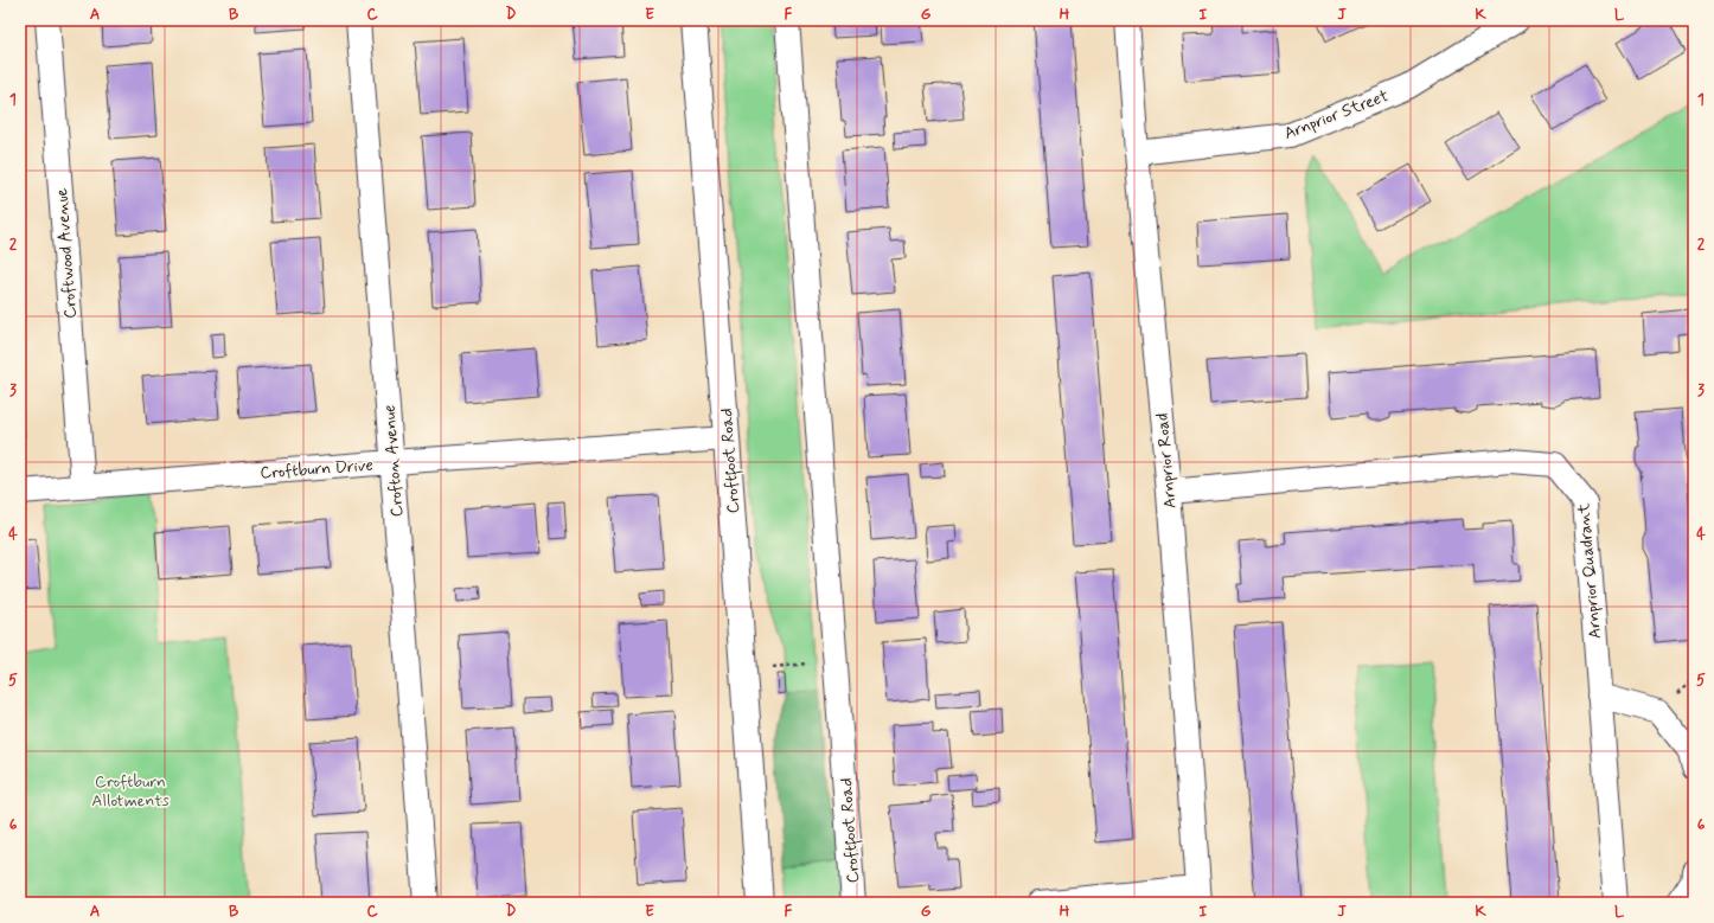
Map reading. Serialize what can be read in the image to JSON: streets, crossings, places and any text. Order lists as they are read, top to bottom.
{
  "streets": {
    "street": [
      "Arnprior Street",
      "Croftwood Avenue",
      "Crofton Avenue",
      "Croftfoot Road",
      "Arnprior Road",
      "Croftburn Drive",
      "Arnprior Quadrant"
    ]
  },
  "crossings": [
    ["Arnprior Street", "Arnprior Road"],
    ["Croftwood Avenue", "Croftburn Drive"],
    ["Crofton Avenue", "Croftburn Drive"],
    ["Croftfoot Road", "Croftburn Drive"],
    ["Arnprior Road", "Arnprior Quadrant"]
  ],
  "parks": ["Croftburn Allotments"],
  "grid": {
    "columns": [
      "A",
      "B",
      "C",
      "D",
      "E",
      "F",
      "G",
      "H",
      "I",
      "J",
      "K",
      "L"
    ],
    "rows": [
      "1",
      "2",
      "3",
      "4",
      "5",
      "6"
    ]
  }
}
